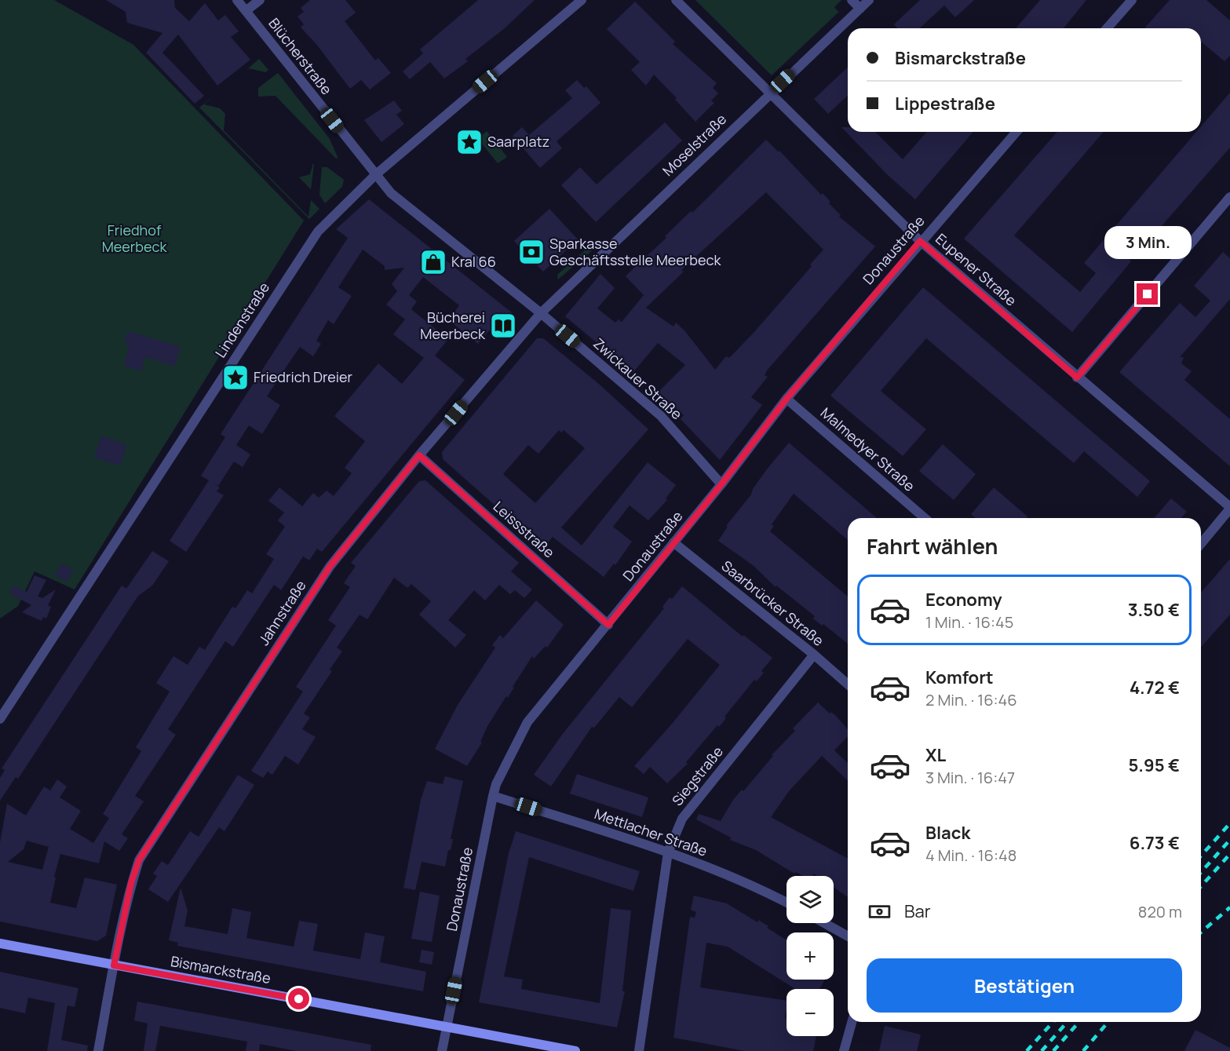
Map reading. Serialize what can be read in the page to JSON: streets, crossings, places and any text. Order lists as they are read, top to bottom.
{
  "streets": {
    "main road": ["Bismarckstraße"],
    "street": [
      "Blücherstraße",
      "Moselstraße",
      "Donaustraße",
      "Eupener Straße",
      "Lindenstraße",
      "Zwickauer Straße",
      "Malmedyer Straße",
      "Leissstraße",
      "Saarbrücker Straße",
      "Jahnstraße",
      "Siegstraße",
      "Mettlacher Straße"
    ]
  },
  "crossings": [
    ["Blücherstraße", "Lindenstraße"],
    ["Blücherstraße", "Zwickauer Straße"],
    ["Moselstraße", "Eupener Straße"],
    ["Moselstraße", "Zwickauer Straße"],
    ["Moselstraße", "Jahnstraße"],
    ["Donaustraße", "Eupener Straße"],
    ["Donaustraße", "Zwickauer Straße"],
    ["Donaustraße", "Malmedyer Straße"],
    ["Donaustraße", "Leissstraße"],
    ["Donaustraße", "Saarbrücker Straße"],
    ["Donaustraße", "Mettlacher Straße"],
    ["Donaustraße", "Bismarckstraße"],
    ["Lindenstraße", "Zwickauer Straße"],
    ["Zwickauer Straße", "Jahnstraße"],
    ["Leissstraße", "Jahnstraße"],
    ["Saarbrücker Straße", "Siegstraße"],
    ["Jahnstraße", "Bismarckstraße"],
    ["Siegstraße", "Mettlacher Straße"]
  ],
  "parks": ["Friedhof Meerbeck"],
  "places": {
    "place": ["Saarplatz", "Friedrich Dreier"],
    "bank": ["Sparkasse Geschäftsstelle Meerbeck"],
    "shop": ["Kral 66"],
    "library": ["Bücherei Meerbeck"]
  },
  "page": {
    "banner": ["Bismarckstraße", "Lippestraße"],
    "bubble": "3 Min.",
    "heading": "Fahrt wählen",
    "list": [
      {
        "name": "Economy",
        "note": "1 Min. · 16:45",
        "value": "3.50 €"
      },
      {
        "name": "Komfort",
        "note": "2 Min. · 16:46",
        "value": "4.72 €"
      },
      {
        "name": "XL",
        "note": "3 Min. · 16:47",
        "value": "5.95 €"
      },
      {
        "name": "Black",
        "note": "4 Min. · 16:48",
        "value": "6.73 €"
      }
    ],
    "map_buttons": ["+", "−"],
    "pay": ["Bar", "820 m"],
    "buttons": "Bestätigen"
  }
}
